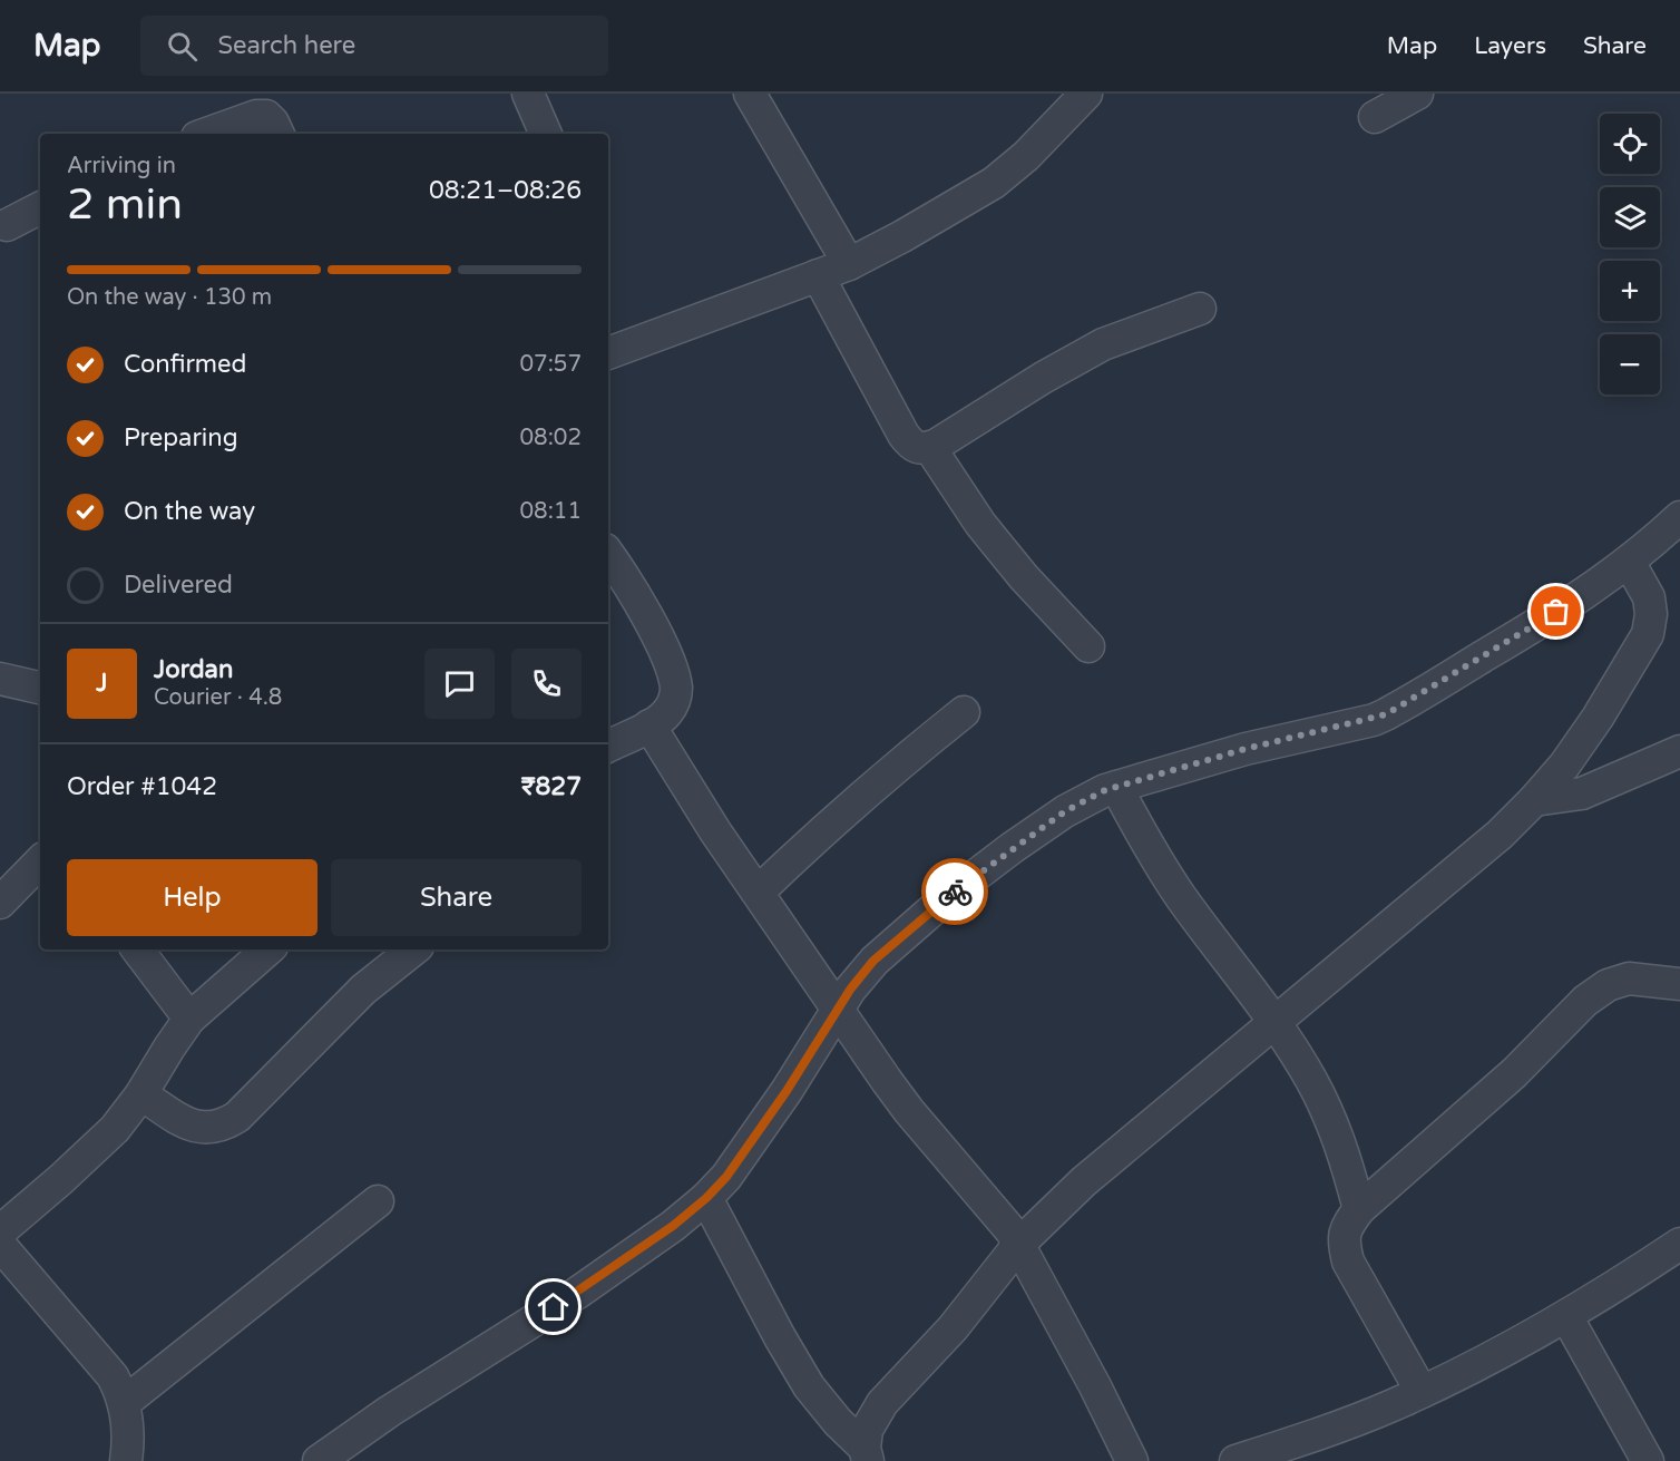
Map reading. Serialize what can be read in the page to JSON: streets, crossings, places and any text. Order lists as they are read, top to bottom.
{
  "page": {
    "header": "Map",
    "search": "Search here",
    "nav": ["Map", "Layers", "Share"],
    "map_buttons": ["+", "−"],
    "heading": ["2 min", "Arriving in", "08:21–08:26"],
    "panel": [
      "Jordan",
      "Courier · 4.8",
      "Order #1042",
      "₹827"
    ],
    "bar": "On the way · 130 m",
    "list": [
      ["Confirmed", "07:57"],
      ["Preparing", "08:02"],
      ["On the way", "08:11"],
      "Delivered"
    ],
    "round": "J",
    "buttons": ["Help", "Share"]
  }
}
